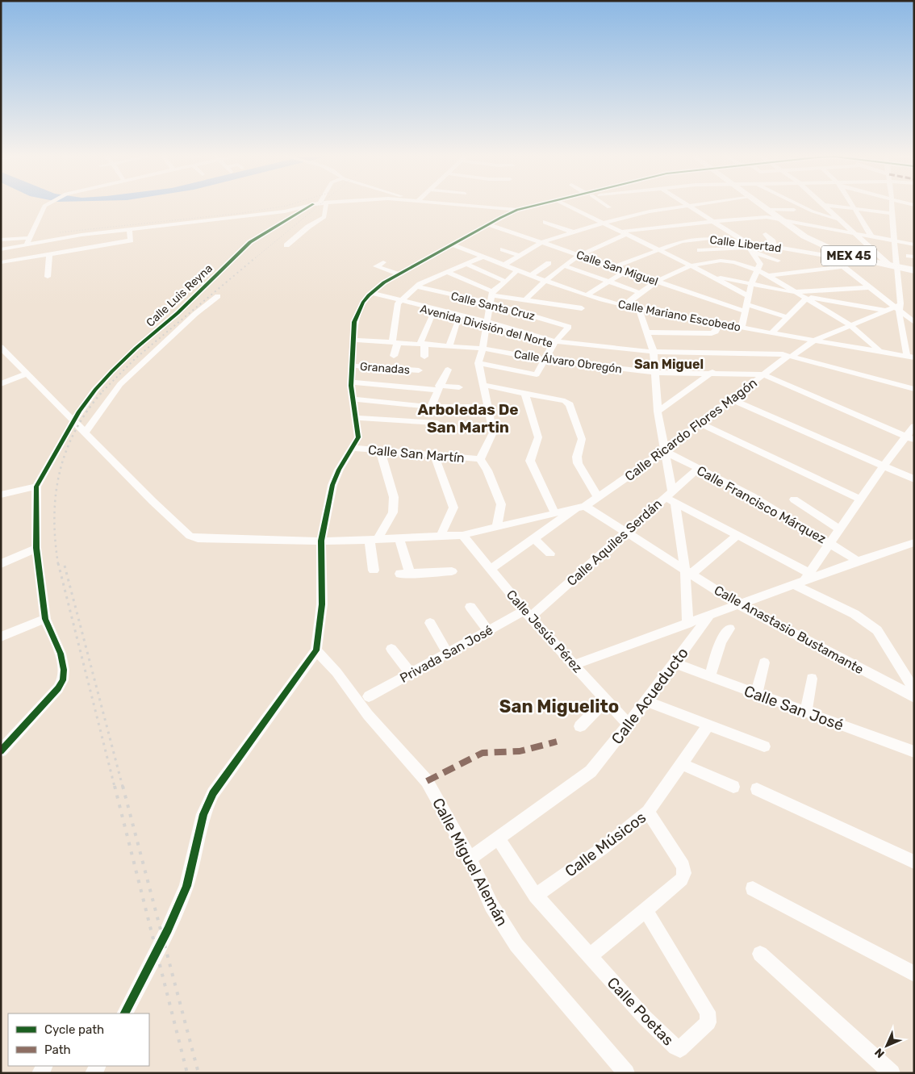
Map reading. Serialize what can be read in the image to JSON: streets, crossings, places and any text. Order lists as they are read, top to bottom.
{
  "streets": {
    "highway": ["MEX 45"],
    "street": [
      "Calle Libertad",
      "Calle San Miguel",
      "Calle Luis Reyna",
      "Calle Santa Cruz",
      "Calle Mariano Escobedo",
      "Avenida División del Norte",
      "Calle Álvaro Obregón",
      "Granadas",
      "Calle Ricardo Flores Magón",
      "Calle San Martín",
      "Calle Francisco Márquez",
      "Calle Aquiles Serdán",
      "Calle Anastasio Bustamante",
      "Calle Jesús Pérez",
      "Privada San José",
      "Calle Acueducto",
      "Calle San José",
      "Calle Músicos",
      "Calle Miguel Alemán",
      "Calle Poetas"
    ]
  },
  "crossings": [
    ["Calle Libertad", "MEX 45"],
    ["Calle Libertad", "Calle San Miguel"],
    ["Calle Santa Cruz", "Avenida División del Norte"],
    ["Calle Mariano Escobedo", "Calle Ricardo Flores Magón"],
    ["Avenida División del Norte", "Calle Ricardo Flores Magón"],
    ["Calle Álvaro Obregón", "Calle Ricardo Flores Magón"],
    ["Calle Ricardo Flores Magón", "Calle Francisco Márquez"],
    ["Calle Ricardo Flores Magón", "Calle Anastasio Bustamante"],
    ["Calle Ricardo Flores Magón", "Calle Jesús Pérez"],
    ["Calle Francisco Márquez", "Calle Aquiles Serdán"],
    ["Calle Aquiles Serdán", "Calle Anastasio Bustamante"],
    ["Calle Aquiles Serdán", "Calle Jesús Pérez"],
    ["Calle Aquiles Serdán", "Privada San José"],
    ["Calle Jesús Pérez", "Privada San José"],
    ["Calle Jesús Pérez", "Calle Acueducto"],
    ["Calle Acueducto", "Calle San José"],
    ["Calle Acueducto", "Calle Miguel Alemán"],
    ["Calle Acueducto", "Calle Poetas"],
    ["Calle Músicos", "Calle Poetas"]
  ],
  "districts": ["San Miguel", "Arboledas De San Martin", "San Miguelito"],
  "legend": ["Cycle path", "Path"],
  "north": "bottom left"
}
